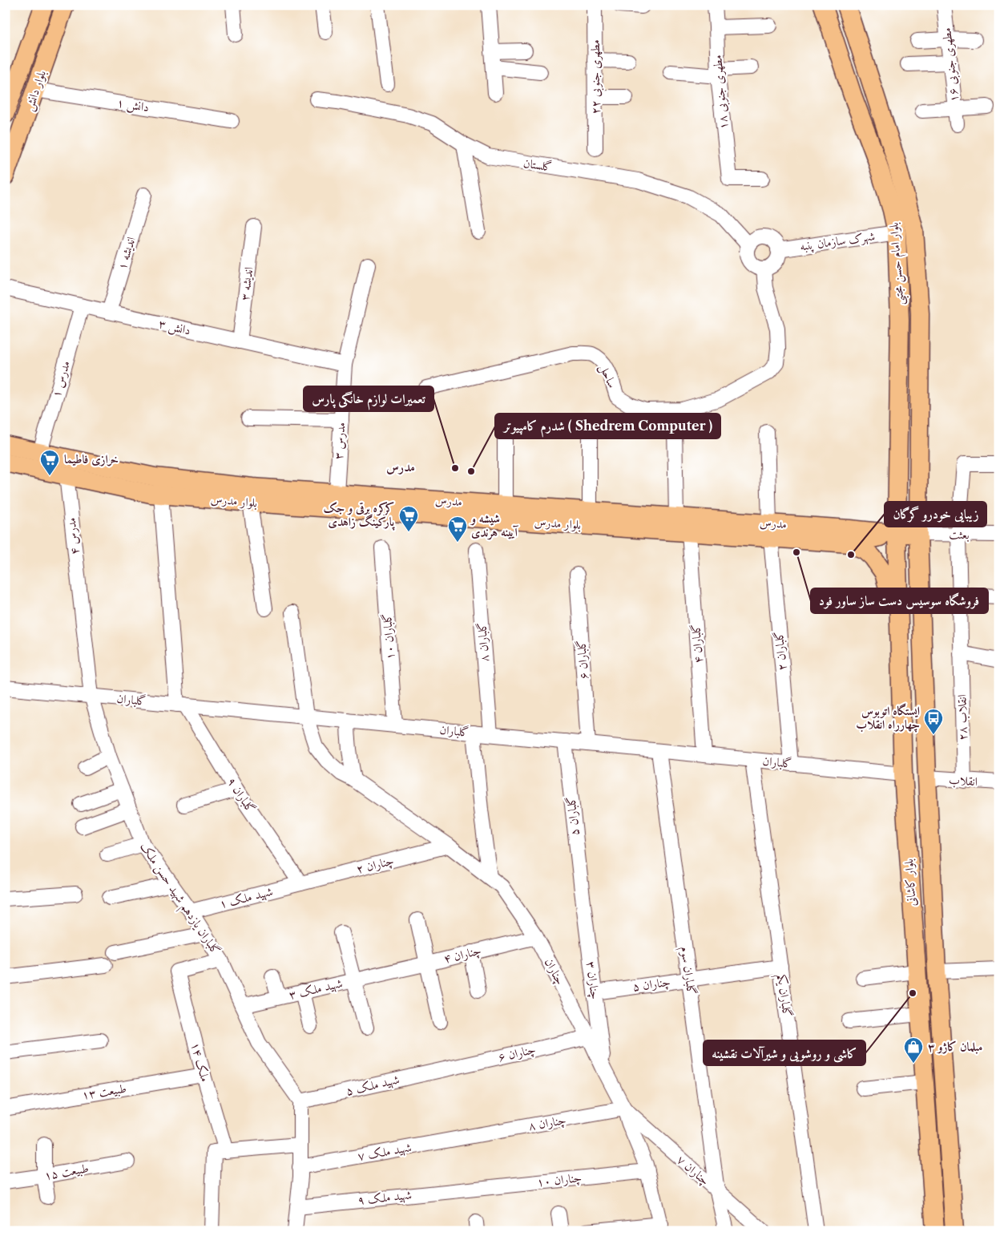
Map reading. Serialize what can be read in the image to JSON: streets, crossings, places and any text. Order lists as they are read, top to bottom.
{
  "streets": {
    "main road": [
      "بلوار دانش",
      "بلوار امام حسن مجتبی",
      "بلوار مدرس",
      "مدرس",
      "بلوار کاشانی"
    ],
    "street": [
      "۱۶ مطهری جنوبی",
      "مطهری جنوبی ۲۲",
      "۱۸ مطهری جنوبی",
      "دانش ۱",
      "گلستان",
      "شهرک سازمان پنبه",
      "اندیشه ۱",
      "اندیشه ۳",
      "دانش ۳",
      "ساحل",
      "مدرس ۱",
      "مدرس ۳",
      "بعثت",
      "مدرس ۴",
      "گلباران ۱۰",
      "گلباران ۸",
      "گلباران ۴",
      "گلباران ۲",
      "گلباران ۶",
      "گلباران",
      "۲۸ انقلاب",
      "انقلاب",
      "۹ گلباران",
      "گلباران ۵",
      "۲ چناران",
      "۱ شهید ملک",
      "گلباران یازدهم شهید حسن ملک",
      "۴ چناران",
      "گلباران سوم",
      "چناران",
      "چناران ۳",
      "۵ چناران",
      "۳ شهید ملک",
      "گلباران یکم",
      "چناران ۶",
      "ملک ۱۴",
      "شهید ملک ۵",
      "طبیعت ۱۳",
      "چناران ۸",
      "شهید ملک ۷",
      "چناران ۷",
      "طبیعت ۱۵",
      "چناران ۱۰",
      "شهید ملک ۹"
    ]
  },
  "crossings": [
    ["بلوار دانش", "دانش ۱"],
    ["گلستان", "شهرک سازمان پنبه"],
    ["گلستان", "ساحل"],
    ["شهرک سازمان پنبه", "بلوار امام حسن مجتبی"],
    ["شهرک سازمان پنبه", "ساحل"],
    ["اندیشه ۱", "دانش ۳"],
    ["بلوار امام حسن مجتبی", "بلوار مدرس"],
    ["بلوار امام حسن مجتبی", "مدرس"],
    ["بلوار امام حسن مجتبی", "بعثت"],
    ["بلوار امام حسن مجتبی", "بلوار کاشانی"],
    ["اندیشه ۳", "دانش ۳"],
    ["دانش ۳", "مدرس ۱"],
    ["دانش ۳", "مدرس ۳"],
    ["مدرس ۱", "مدرس"],
    ["مدرس ۳", "مدرس"],
    ["بلوار مدرس", "مدرس"],
    ["بلوار مدرس", "مدرس ۴"],
    ["بلوار مدرس", "گلباران ۴"],
    ["بلوار مدرس", "گلباران ۲"],
    ["بلوار مدرس", "بلوار کاشانی"],
    ["مدرس", "گلباران ۲"],
    ["مدرس", "بلوار کاشانی"],
    ["بعثت", "۲۸ انقلاب"],
    ["بعثت", "بلوار کاشانی"],
    ["مدرس ۴", "گلباران"],
    ["مدرس ۴", "گلباران یازدهم شهید حسن ملک"],
    ["گلباران ۱۰", "گلباران"],
    ["گلباران ۸", "گلباران"],
    ["گلباران ۴", "گلباران"],
    ["گلباران ۲", "گلباران"],
    ["گلباران ۶", "گلباران"],
    ["گلباران", "۹ گلباران"],
    ["گلباران", "گلباران ۵"],
    ["گلباران", "بلوار کاشانی"],
    ["گلباران", "گلباران یازدهم شهید حسن ملک"],
    ["گلباران", "گلباران سوم"],
    ["گلباران", "چناران"],
    ["گلباران", "گلباران یکم"],
    ["۲۸ انقلاب", "انقلاب"],
    ["انقلاب", "بلوار کاشانی"],
    ["۹ گلباران", "۲ چناران"],
    ["۹ گلباران", "۱ شهید ملک"],
    ["گلباران ۵", "چناران ۳"],
    ["۲ چناران", "۱ شهید ملک"],
    ["۲ چناران", "چناران"],
    ["۱ شهید ملک", "گلباران یازدهم شهید حسن ملک"],
    ["گلباران یازدهم شهید حسن ملک", "۳ شهید ملک"],
    ["گلباران یازدهم شهید حسن ملک", "ملک ۱۴"],
    ["گلباران یازدهم شهید حسن ملک", "شهید ملک ۵"],
    ["۴ چناران", "چناران"],
    ["۴ چناران", "۳ شهید ملک"],
    ["گلباران سوم", "۵ چناران"],
    ["گلباران سوم", "چناران ۷"],
    ["چناران", "چناران ۳"],
    ["چناران", "چناران ۶"],
    ["چناران", "چناران ۸"],
    ["چناران", "چناران ۷"],
    ["چناران", "چناران ۱۰"],
    ["چناران ۳", "۵ چناران"],
    ["۵ چناران", "گلباران یکم"],
    ["چناران ۶", "شهید ملک ۵"],
    ["ملک ۱۴", "طبیعت ۱۳"],
    ["چناران ۸", "شهید ملک ۷"],
    ["چناران ۸", "چناران ۷"],
    ["چناران ۱۰", "شهید ملک ۹"]
  ],
  "districts": ["مدرس"],
  "places": {
    "other": [
      "تعمیرات لوازم خانگی پارس",
      "شدرم کامپیوتر ( Shedrem Computer )",
      "فروشگاه سوسیس دست ساز ساور فود",
      "زیبایی خودرو گرگان",
      "کاشی و روشویی و شیرآلات نقشینه"
    ],
    "supermarket": ["خرازی فاطیما", "کرکره برقی و جک پارکینگ زاهدی", "شیشه و آیینه هرندی"],
    "bus stop": ["ایستگاه اتوبوس چهارراه انقلاب"],
    "shop": ["مبلمان کاژو ۳"]
  }
}
